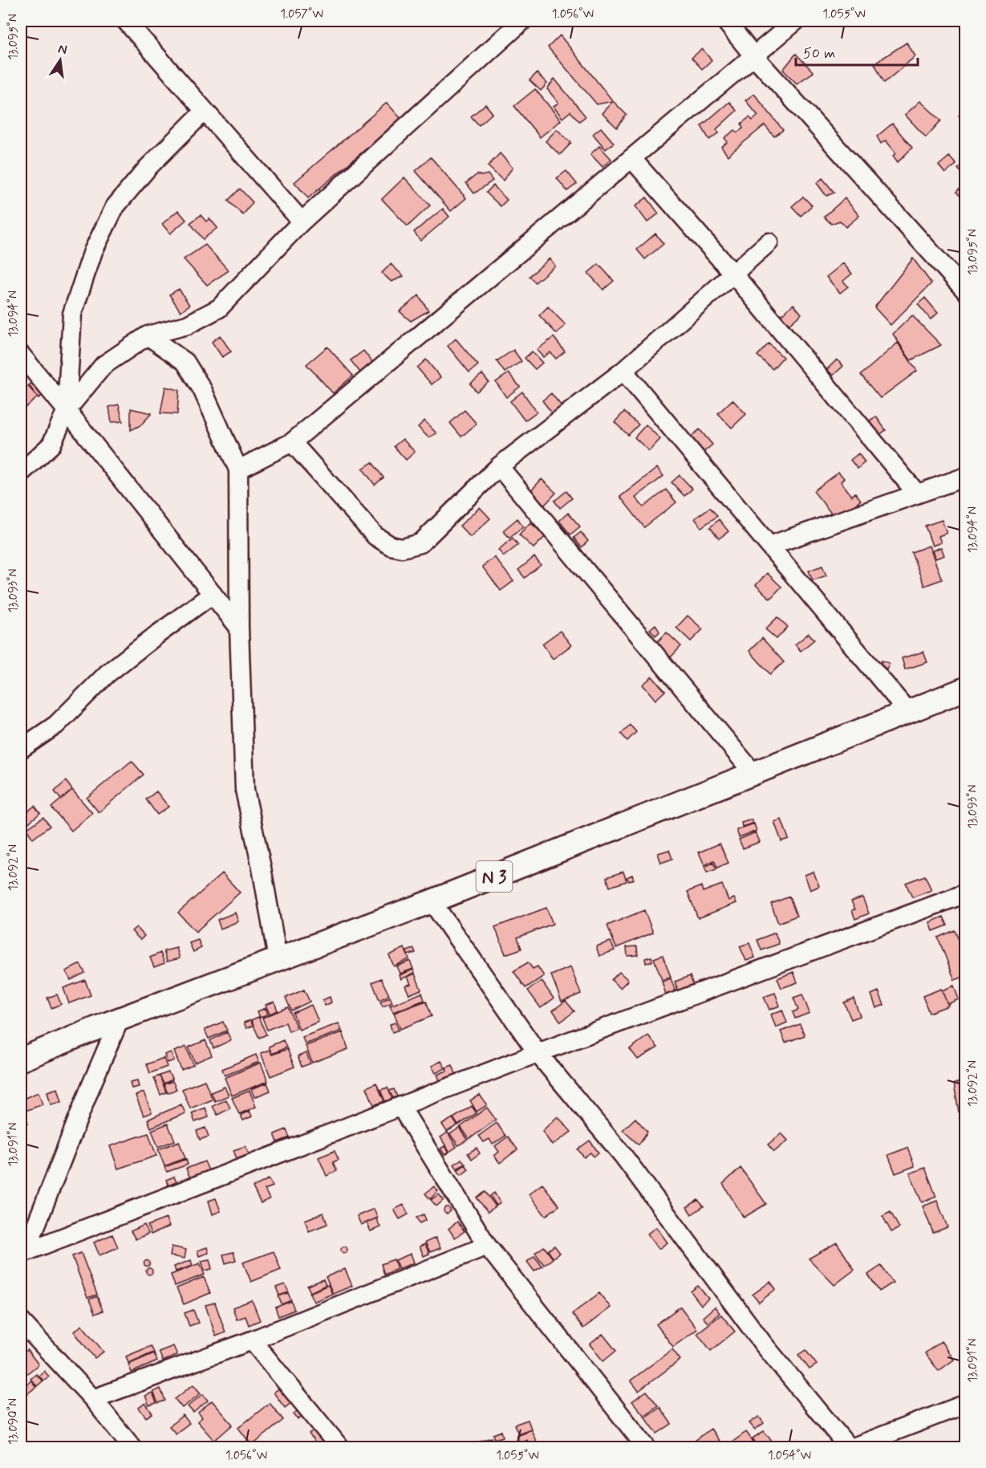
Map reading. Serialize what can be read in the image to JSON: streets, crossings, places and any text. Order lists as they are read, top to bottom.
{
  "streets": {
    "main road": ["N 3"]
  },
  "scale_bar": "50 m",
  "north": "top",
  "coordinates": [
    "1.057°W",
    "1.056°W",
    "1.055°W",
    "13.095°N",
    "13.094°N",
    "13.093°N",
    "13.092°N",
    "13.091°N",
    "13.090°N",
    "1.054°W"
  ]
}
